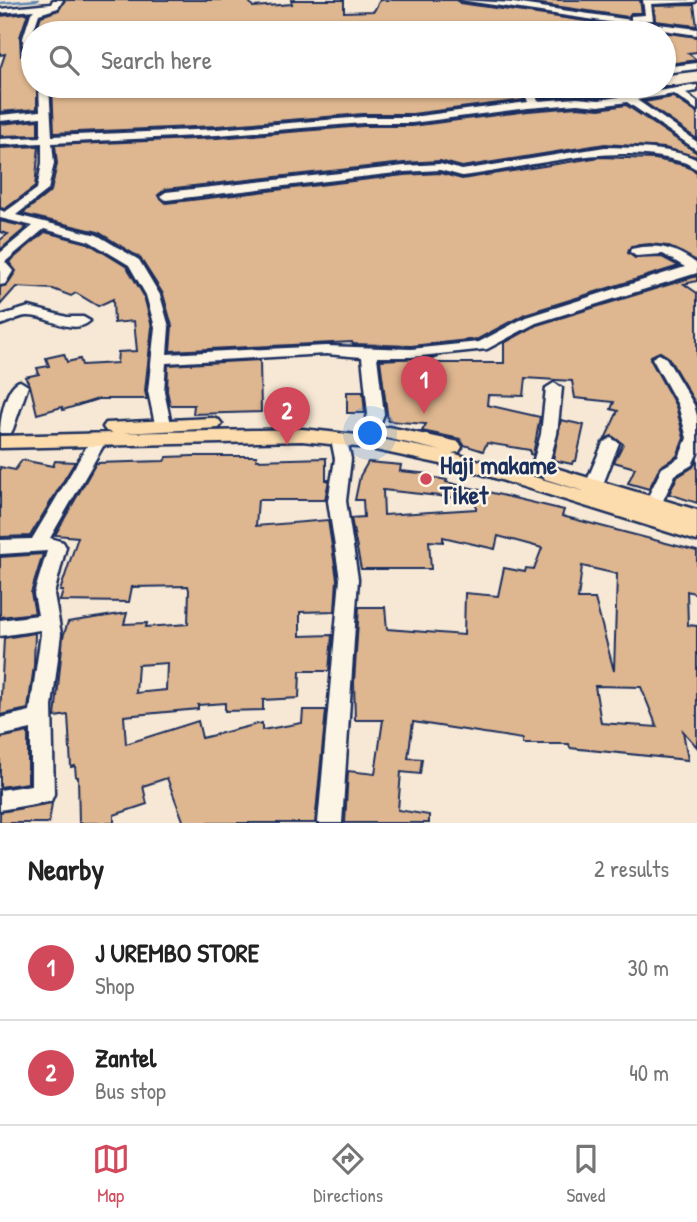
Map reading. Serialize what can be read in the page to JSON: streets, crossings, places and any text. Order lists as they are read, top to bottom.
{
  "places": ["Haji makame Tiket"],
  "page": {
    "search": "Search here",
    "pins": ["1", "2"],
    "heading": ["Nearby", "2 results"],
    "list": [
      {
        "mark": "1",
        "name": "J UREMBO STORE",
        "note": "Shop",
        "value": "30 m"
      },
      {
        "mark": "2",
        "name": "Zantel",
        "note": "Bus stop",
        "value": "40 m"
      }
    ],
    "nav": ["Map", "Directions", "Saved"]
  }
}
